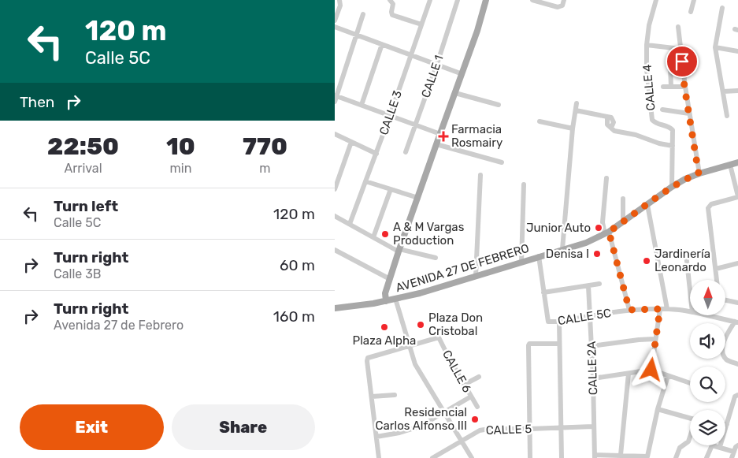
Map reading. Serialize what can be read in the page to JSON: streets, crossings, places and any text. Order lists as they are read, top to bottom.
{
  "streets": {
    "main road": ["AVENIDA 27 DE FEBRERO"],
    "street": [
      "CALLE 1",
      "CALLE 4",
      "CALLE 3",
      "CALLE 5C",
      "CALLE 2A",
      "CALLE 6",
      "CALLE 5"
    ]
  },
  "crossings": [
    ["CALLE 4", "AVENIDA 27 DE FEBRERO"],
    ["CALLE 5C", "CALLE 2A"],
    ["CALLE 2A", "CALLE 5"]
  ],
  "places": {
    "health": ["Farmacia Rosmairy"],
    "other": [
      "Junior Auto",
      "A & M Vargas Production",
      "Denisa I",
      "Jardinería Leonardo",
      "Plaza Don Cristobal",
      "Plaza Alpha",
      "Residencial Carlos Alfonso III"
    ]
  },
  "north": "top",
  "page": {
    "turn": ["120 m", "Calle 5C"],
    "then": "Then",
    "eta": [
      "22:50",
      "Arrival",
      "10",
      "min",
      "770",
      "m"
    ],
    "list": [
      {
        "name": "Turn left",
        "note": "Calle 5C",
        "value": "120 m"
      },
      {
        "name": "Turn right",
        "note": "Calle 3B",
        "value": "60 m"
      },
      {
        "name": "Turn right",
        "note": "Avenida 27 de Febrero",
        "value": "160 m"
      }
    ],
    "buttons": ["Exit", "Share"]
  }
}
